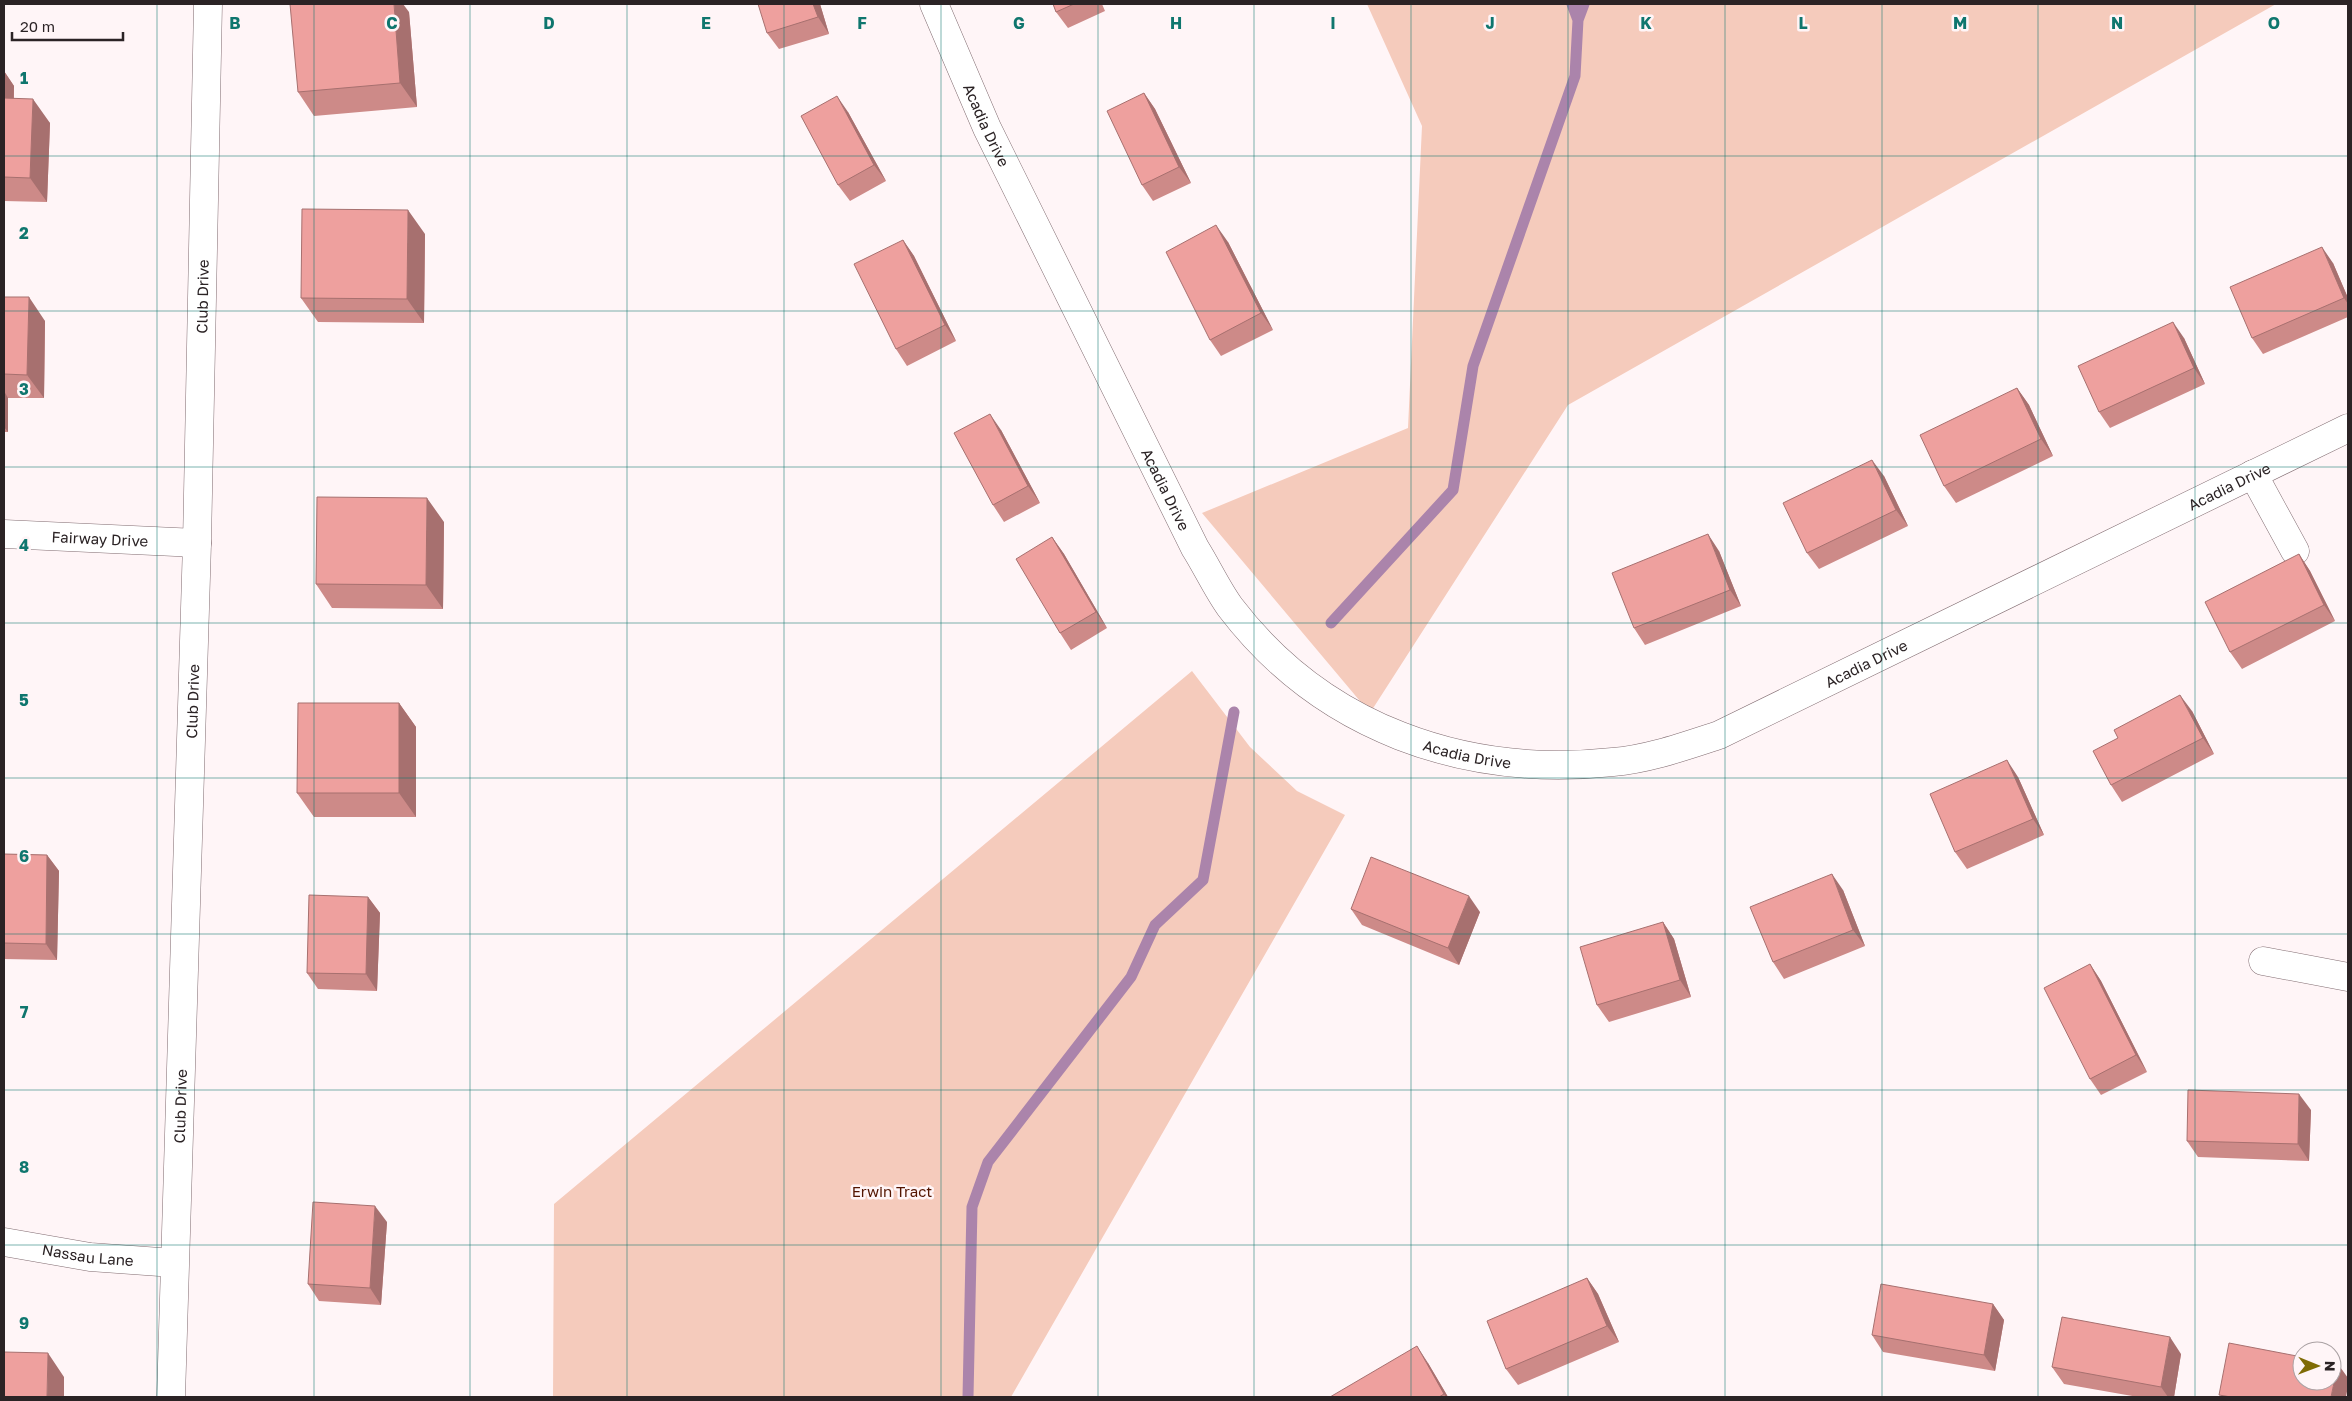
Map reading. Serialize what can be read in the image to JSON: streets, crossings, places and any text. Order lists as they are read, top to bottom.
{
  "streets": {
    "street": [
      "Acadia Drive",
      "Club Drive",
      "Fairway Drive",
      "Nassau Lane"
    ]
  },
  "crossings": [
    ["Club Drive", "Fairway Drive"],
    ["Club Drive", "Nassau Lane"]
  ],
  "parks": ["Erwin Tract"],
  "scale_bar": "20 m",
  "north": "right",
  "grid": {
    "columns": [
      "B",
      "C",
      "D",
      "E",
      "F",
      "G",
      "H",
      "I",
      "J",
      "K",
      "L",
      "M",
      "N",
      "O"
    ],
    "rows": [
      "1",
      "2",
      "3",
      "4",
      "5",
      "6",
      "7",
      "8",
      "9"
    ]
  }
}
